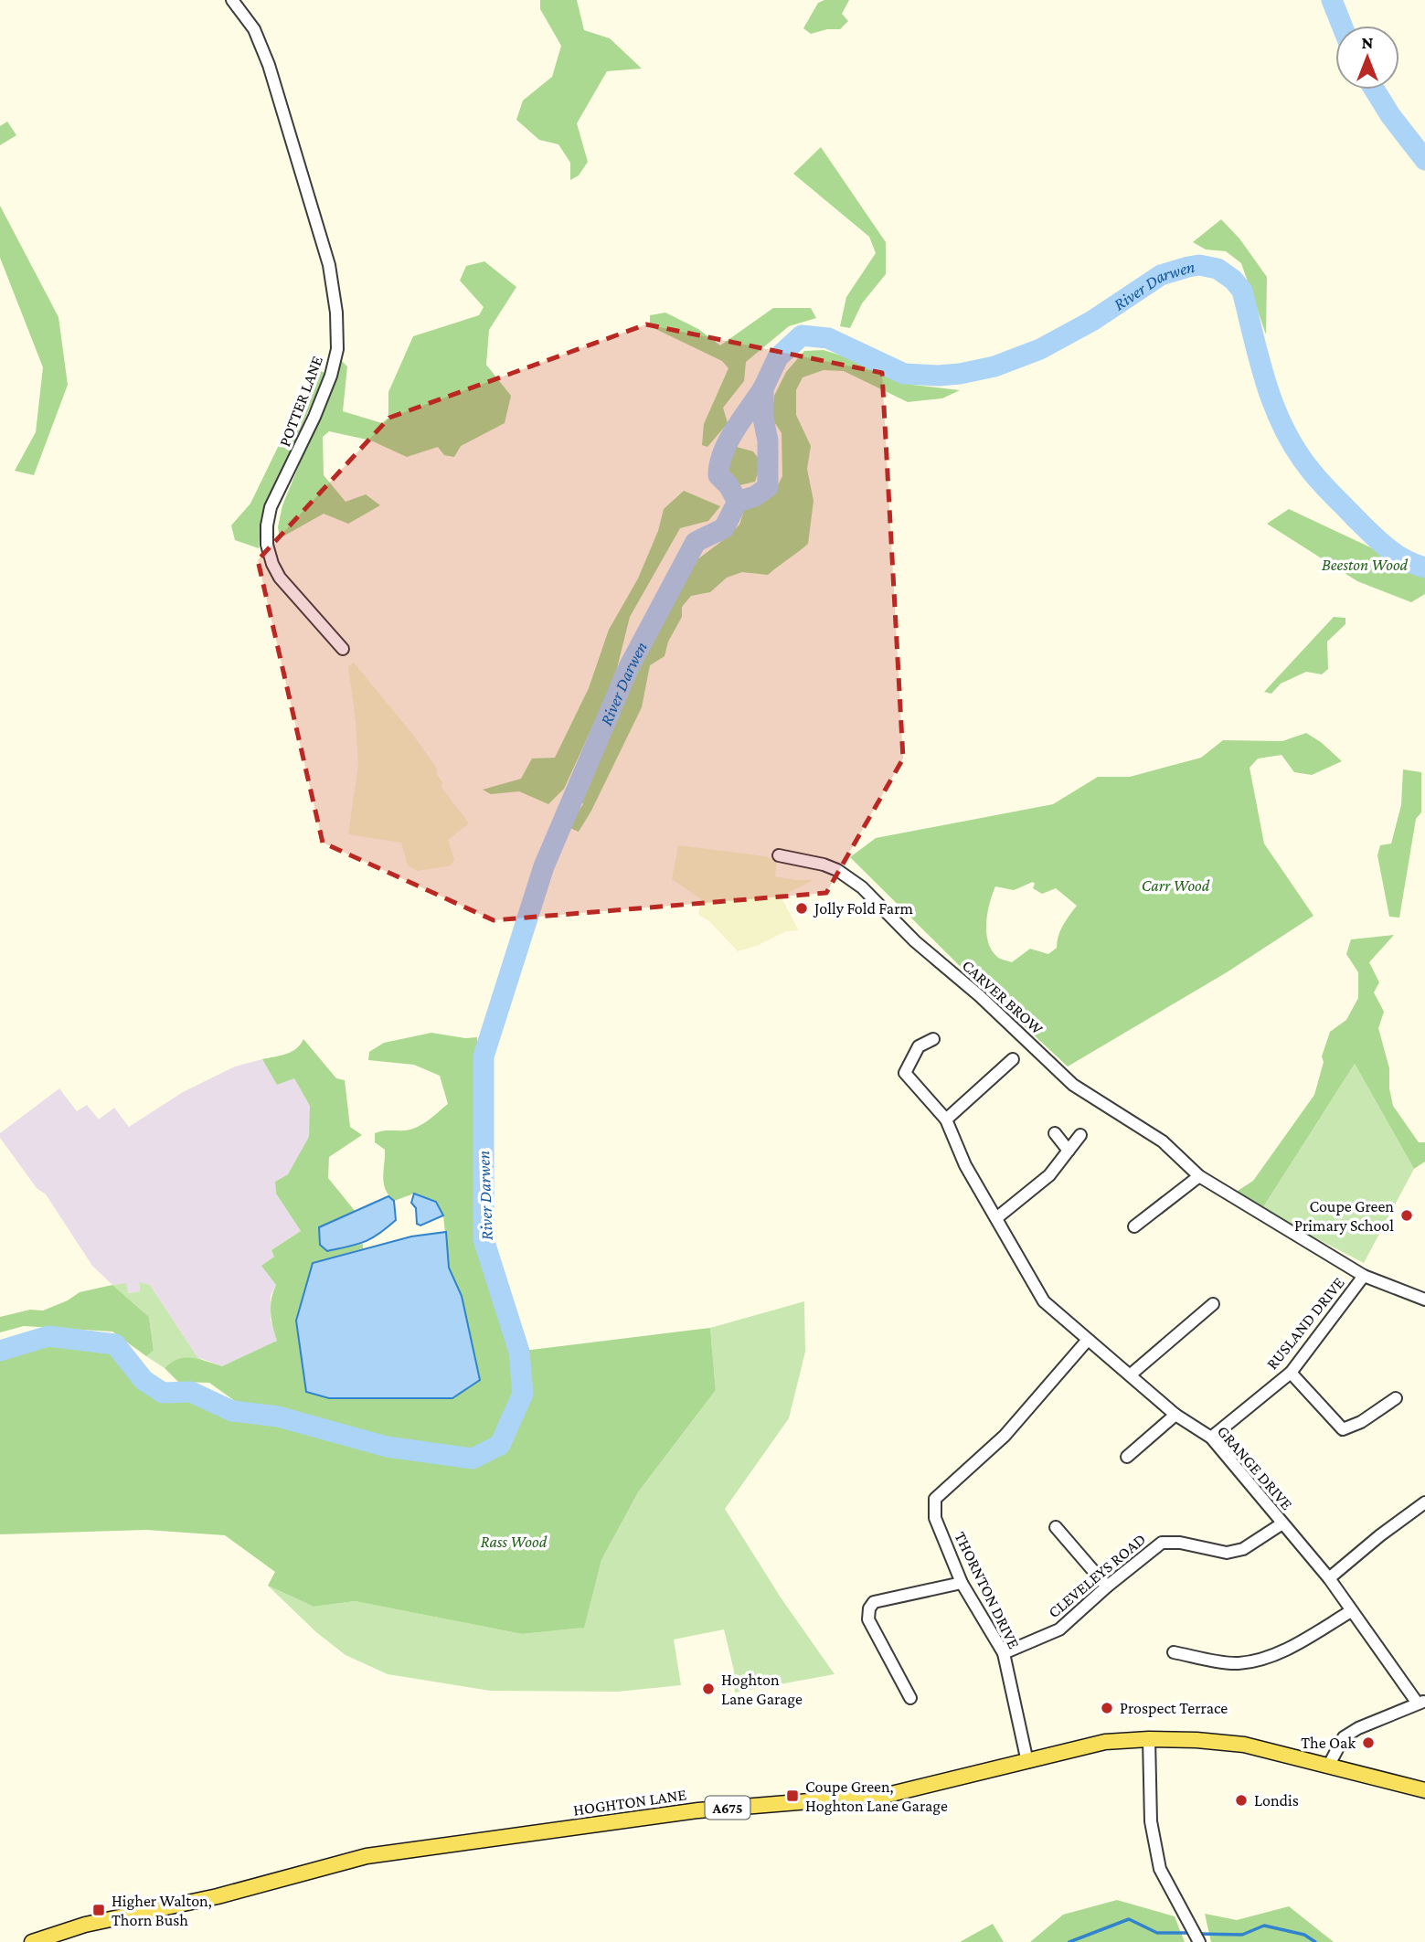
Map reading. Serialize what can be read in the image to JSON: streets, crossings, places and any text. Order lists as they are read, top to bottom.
{
  "streets": {
    "main road": ["HOGHTON LANE", "A675"],
    "street": [
      "POTTER LANE",
      "CARVER BROW",
      "RUSLAND DRIVE",
      "GRANGE DRIVE",
      "CLEVELEYS ROAD",
      "THORNTON DRIVE"
    ]
  },
  "crossings": [
    ["CARVER BROW", "RUSLAND DRIVE"],
    ["RUSLAND DRIVE", "GRANGE DRIVE"],
    ["GRANGE DRIVE", "CLEVELEYS ROAD"],
    ["GRANGE DRIVE", "THORNTON DRIVE"],
    ["CLEVELEYS ROAD", "THORNTON DRIVE"],
    ["THORNTON DRIVE", "HOGHTON LANE"]
  ],
  "water": ["River Darwen"],
  "parks": ["Beeston Wood", "Carr Wood", "Rass Wood"],
  "places": {
    "other": [
      "Jolly Fold Farm",
      "Coupe Green Primary School",
      "Hoghton Lane Garage",
      "Prospect Terrace",
      "The Oak",
      "Londis"
    ],
    "transit": ["Coupe Green, Hoghton Lane Garage", "Higher Walton, Thorn Bush"]
  },
  "north": "top"
}
